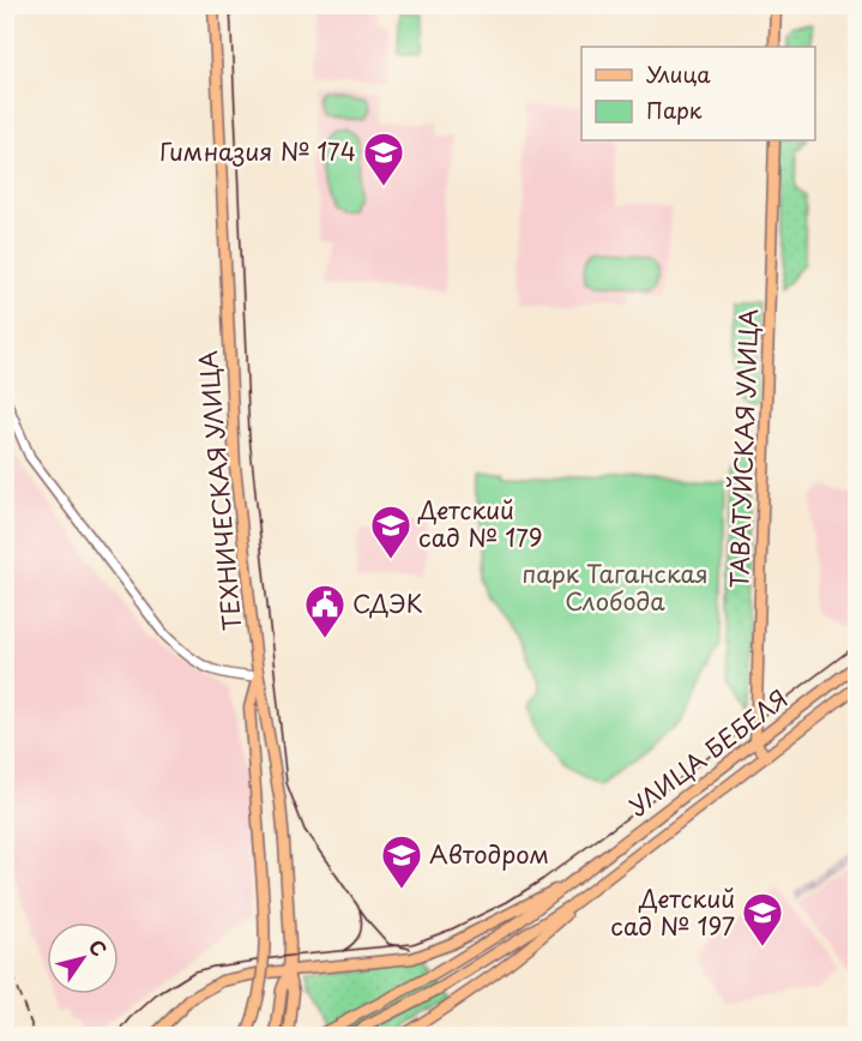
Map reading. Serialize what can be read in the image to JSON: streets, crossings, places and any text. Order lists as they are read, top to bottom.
{
  "streets": {
    "main road": ["ТАВАТУЙСКАЯ УЛИЦА", "ТЕХНИЧЕСКАЯ УЛИЦА", "УЛИЦА БЕБЕЛЯ"]
  },
  "crossings": [
    ["ТАВАТУЙСКАЯ УЛИЦА", "УЛИЦА БЕБЕЛЯ"],
    ["ТЕХНИЧЕСКАЯ УЛИЦА", "УЛИЦА БЕБЕЛЯ"]
  ],
  "parks": ["парк Таганская Слобода"],
  "places": {
    "school or university": [
      "Гимназия № 174",
      "Детский сад № 179",
      "Автодром",
      "Детский сад № 197"
    ],
    "public building": ["СДЭК"]
  },
  "legend": ["Улица", "Парк"],
  "north": "top right"
}
